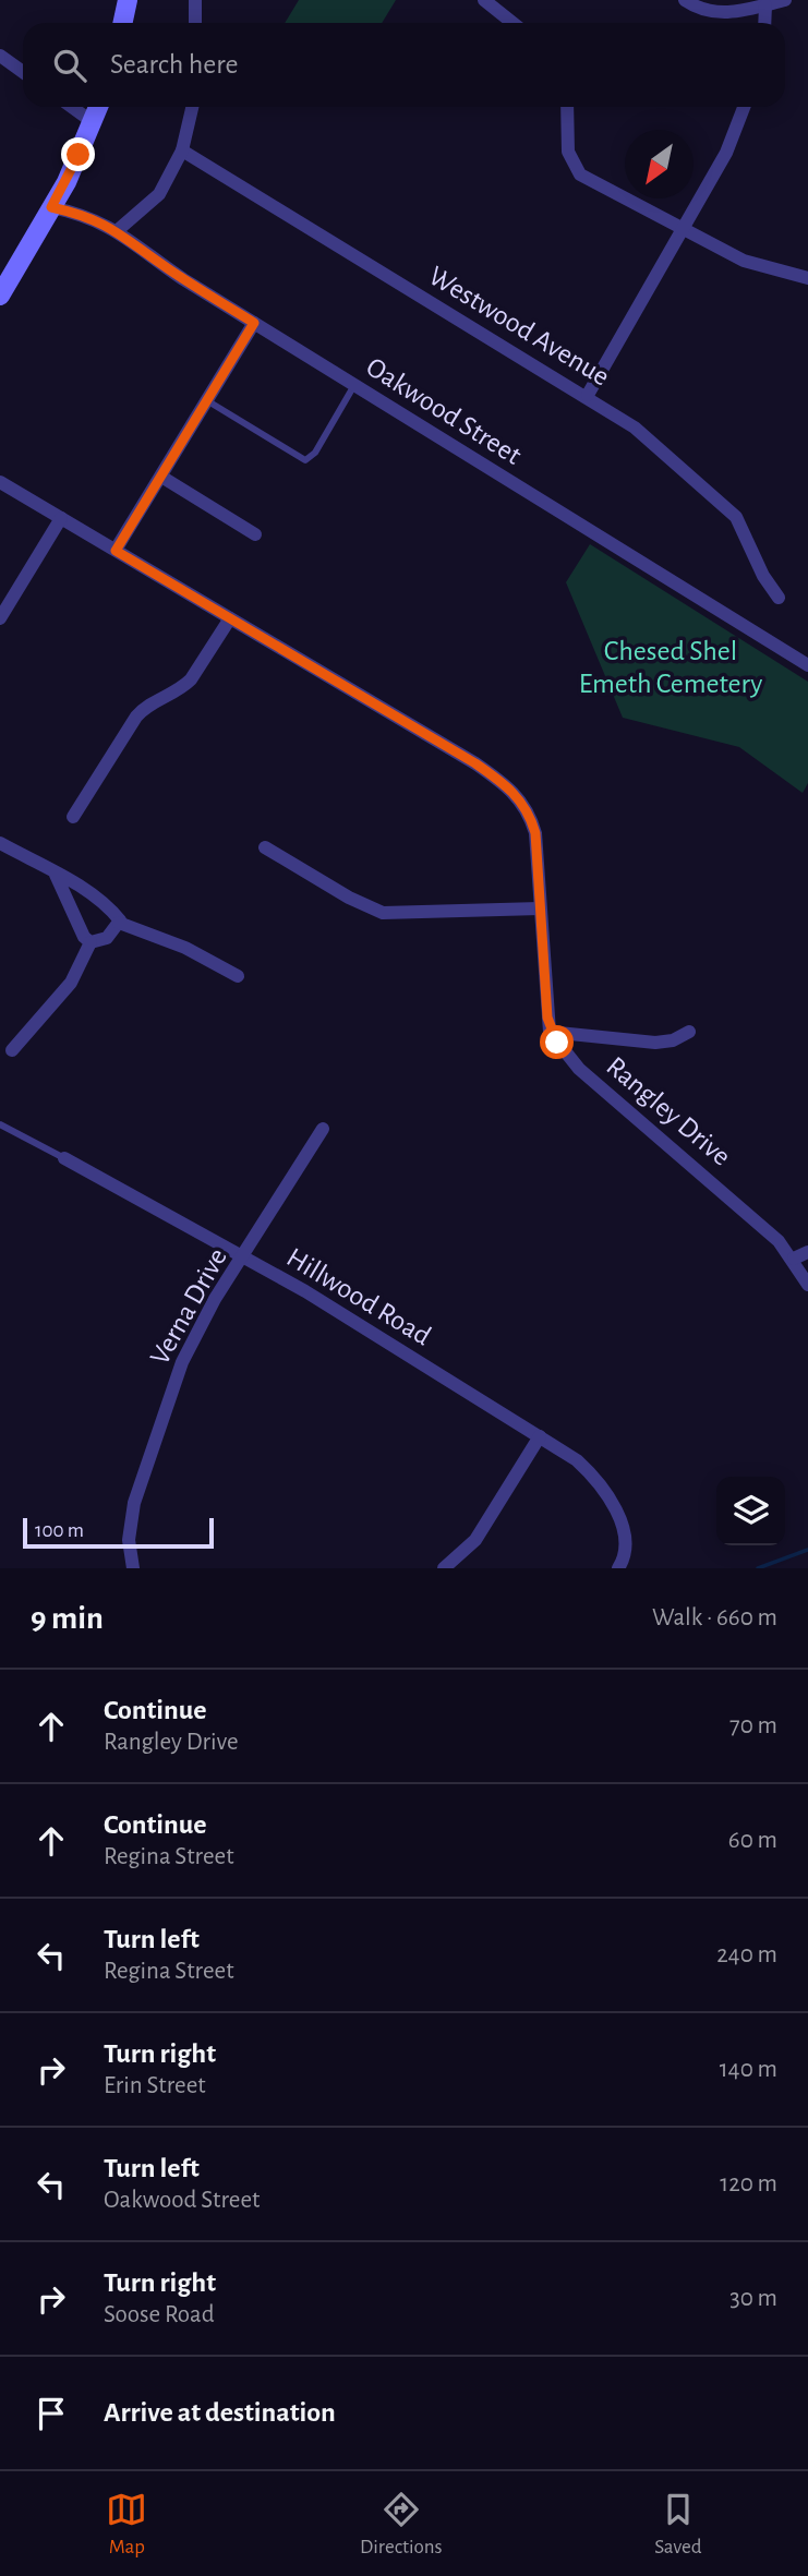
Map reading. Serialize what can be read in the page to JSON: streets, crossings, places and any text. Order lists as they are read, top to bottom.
{
  "streets": {
    "street": [
      "Westwood Avenue",
      "Oakwood Street",
      "Rangley Drive",
      "Hillwood Road",
      "Verna Drive"
    ]
  },
  "crossings": [
    ["Hillwood Road", "Verna Drive"]
  ],
  "parks": ["Chesed Shel Emeth Cemetery"],
  "scale_bar": "100 m",
  "north": "bottom left",
  "page": {
    "search": "Search here",
    "scale": "100 m",
    "heading": ["9 min", "Walk · 660 m"],
    "list": [
      ["Continue", "Rangley Drive", "70 m"],
      ["Continue", "Regina Street", "60 m"],
      ["Turn left", "Regina Street", "240 m"],
      ["Turn right", "Erin Street", "140 m"],
      ["Turn left", "Oakwood Street", "120 m"],
      ["Turn right", "Soose Road", "30 m"],
      "Arrive at destination"
    ],
    "nav": ["Map", "Directions", "Saved"]
  }
}
